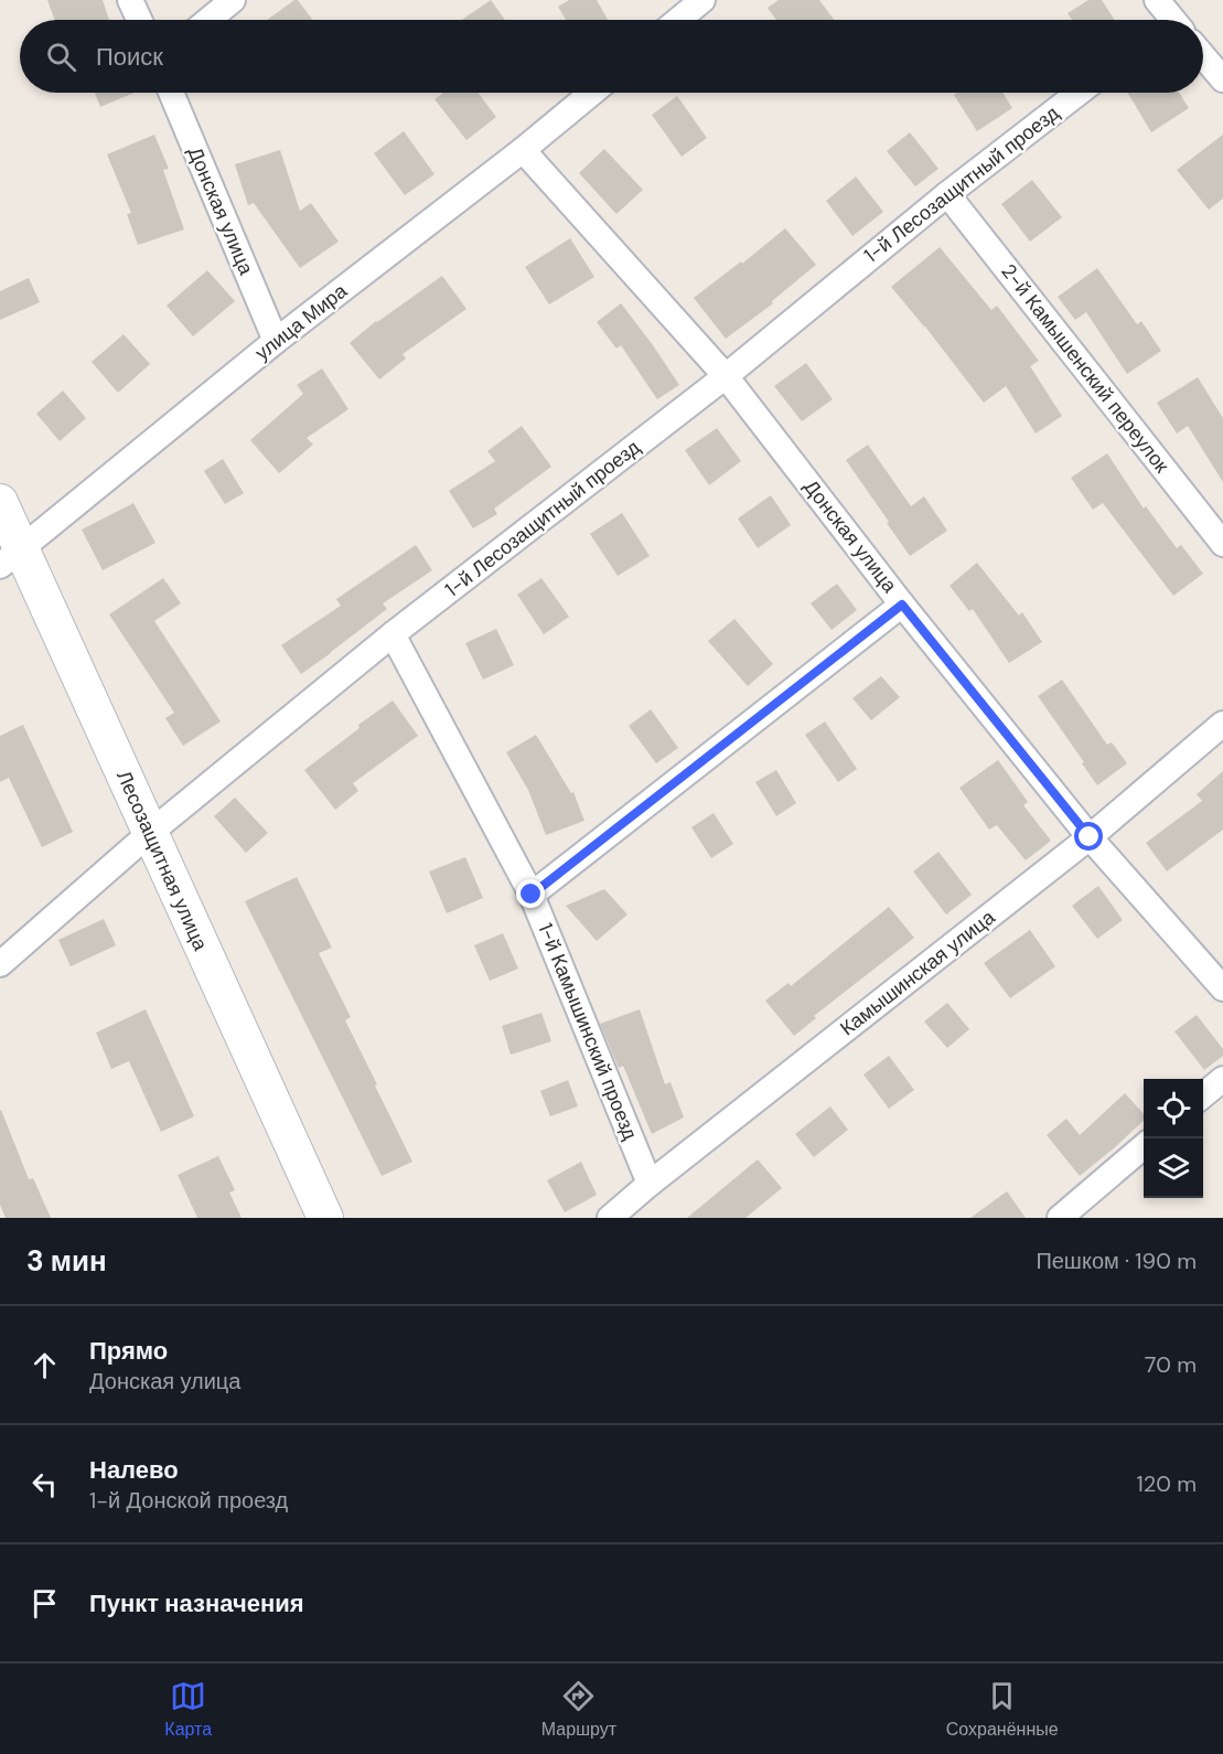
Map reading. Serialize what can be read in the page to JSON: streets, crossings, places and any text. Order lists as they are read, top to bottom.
{
  "streets": {
    "street": [
      "1-й Лесозащитный проезд",
      "Донская улица",
      "улица Мира",
      "2-й Камышенский переулок",
      "Лесозащитная улица",
      "Камышинская улица",
      "1-й Камышинский проезд"
    ]
  },
  "crossings": [
    ["1-й Лесозащитный проезд", "Донская улица"],
    ["1-й Лесозащитный проезд", "2-й Камышенский переулок"],
    ["1-й Лесозащитный проезд", "Лесозащитная улица"],
    ["1-й Лесозащитный проезд", "1-й Камышинский проезд"],
    ["Донская улица", "улица Мира"],
    ["Донская улица", "Камышинская улица"],
    ["улица Мира", "Лесозащитная улица"],
    ["Камышинская улица", "1-й Камышинский проезд"]
  ],
  "page": {
    "search": "Поиск",
    "heading": ["3 мин", "Пешком · 190 m"],
    "list": [
      ["Прямо", "Донская улица", "70 m"],
      ["Налево", "1-й Донской проезд", "120 m"],
      "Пункт назначения"
    ],
    "nav": ["Карта", "Маршрут", "Сохранённые"]
  }
}
